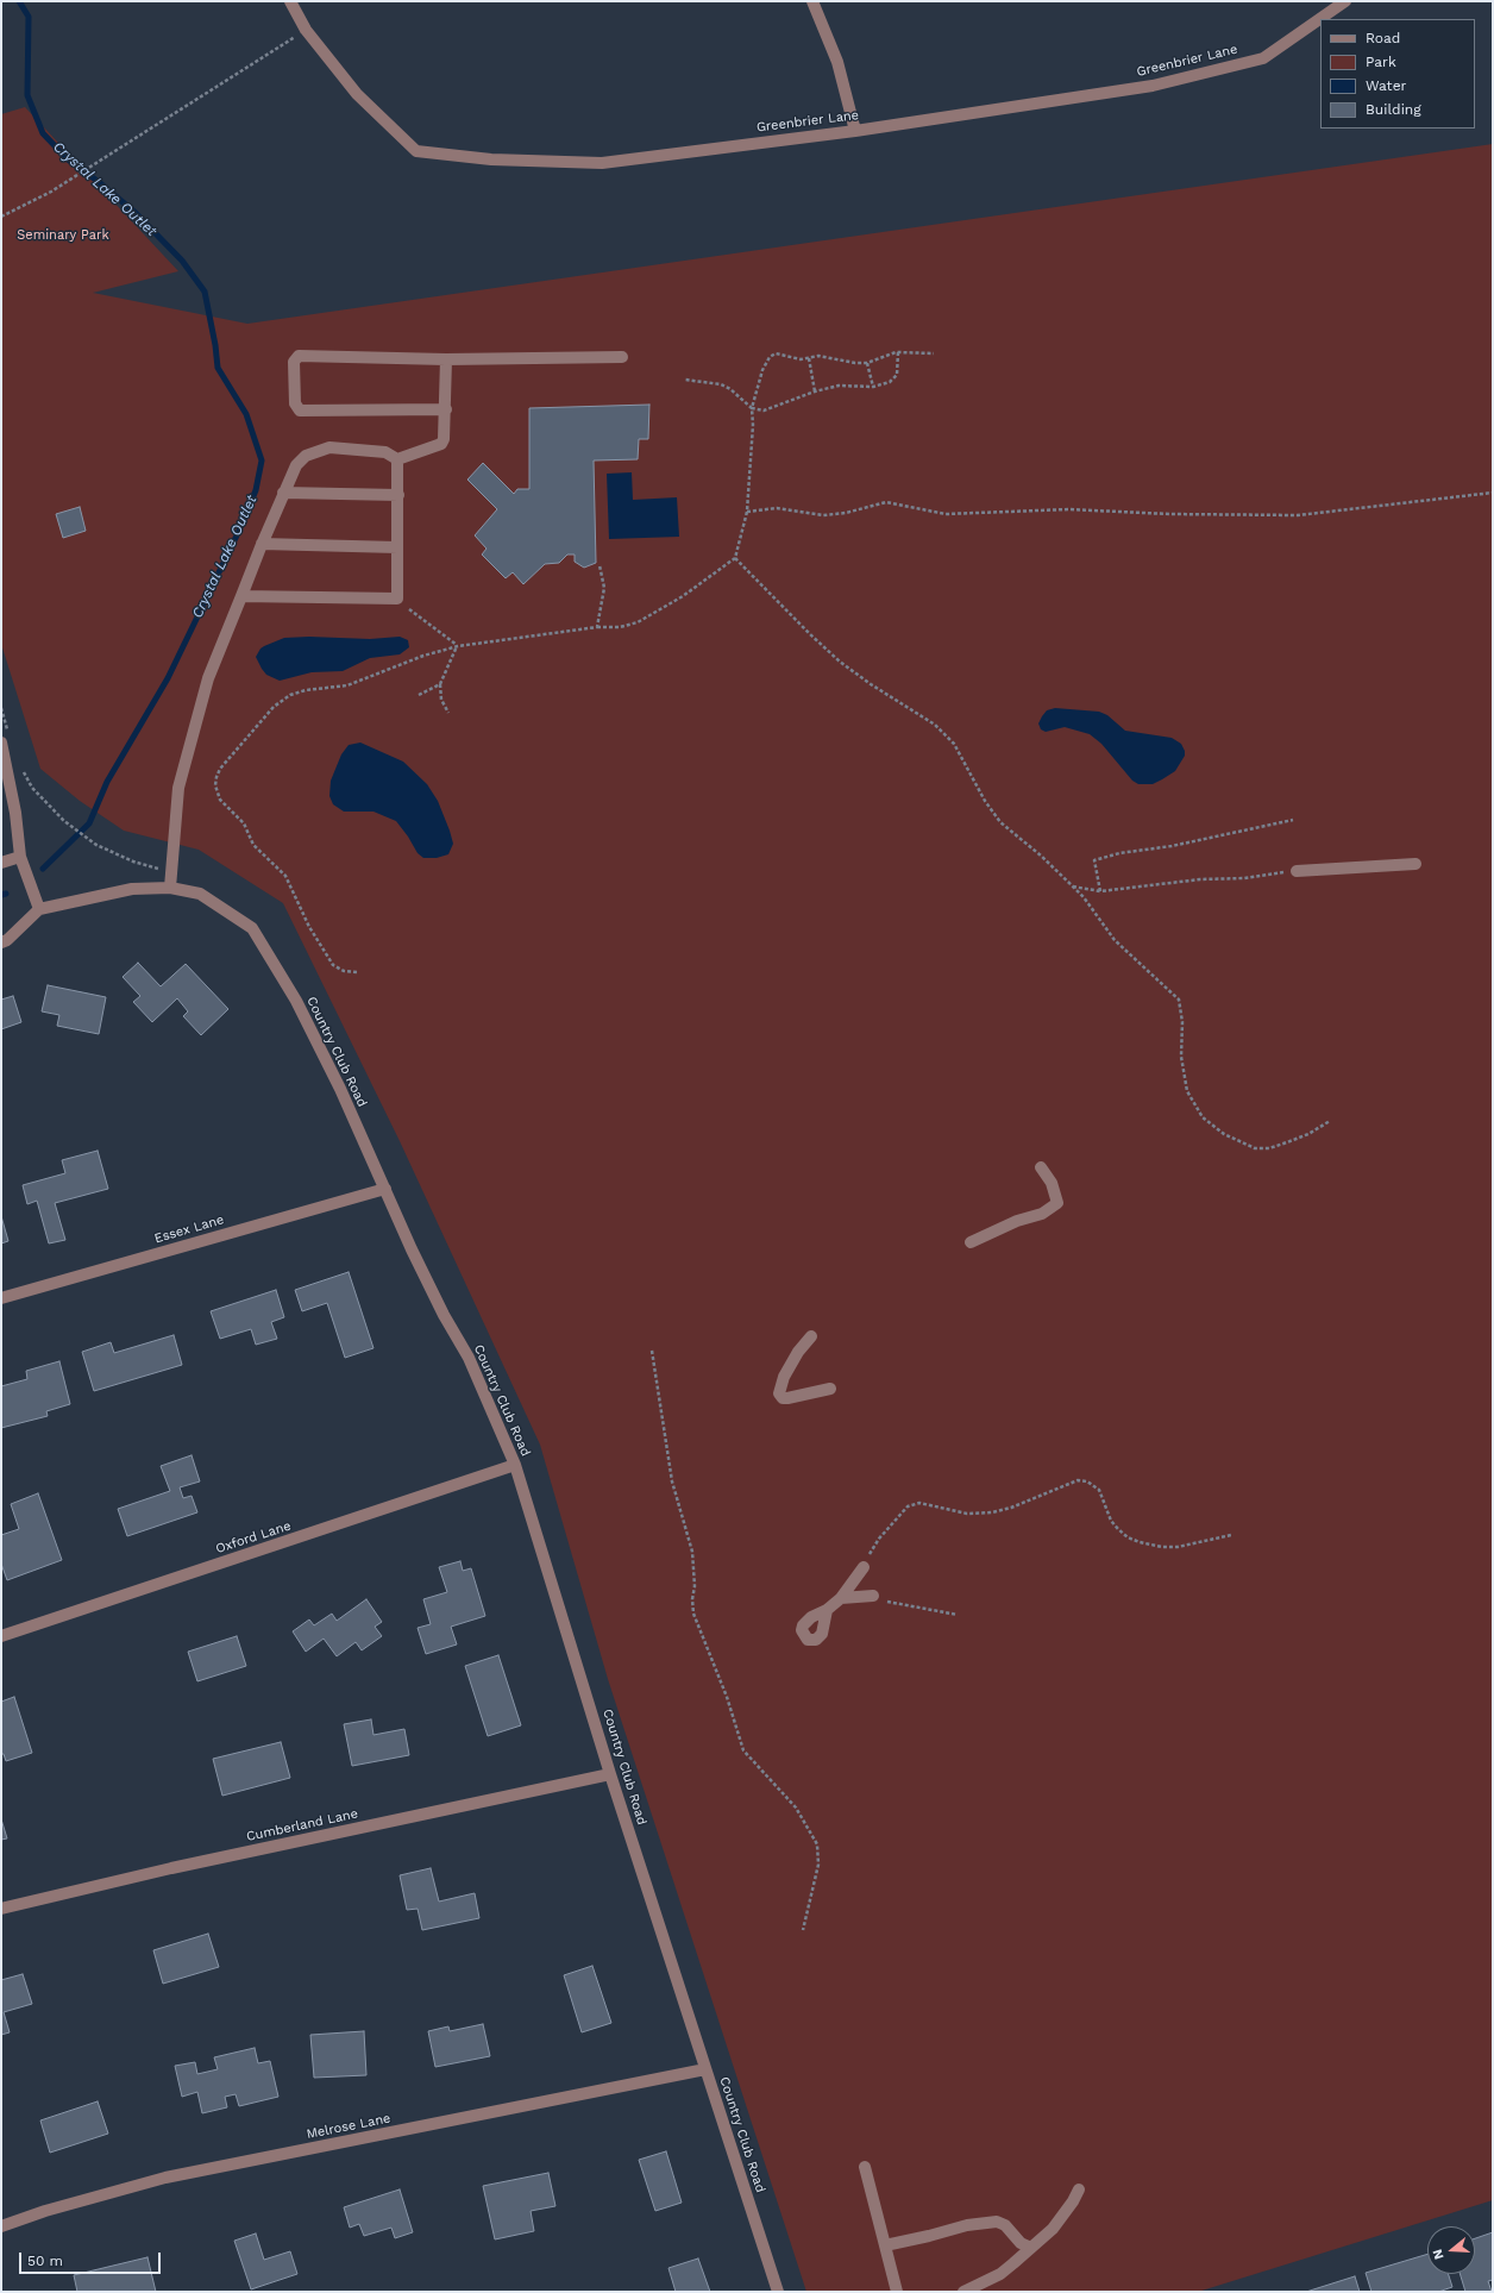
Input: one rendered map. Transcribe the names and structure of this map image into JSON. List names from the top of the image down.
{
  "streets": {
    "street": [
      "Greenbrier Lane",
      "Country Club Road",
      "Essex Lane",
      "Oxford Lane",
      "Cumberland Lane",
      "Melrose Lane"
    ]
  },
  "crossings": [
    ["Country Club Road", "Essex Lane"],
    ["Country Club Road", "Oxford Lane"],
    ["Country Club Road", "Cumberland Lane"],
    ["Country Club Road", "Melrose Lane"]
  ],
  "water": ["Crystal Lake Outlet"],
  "parks": ["Seminary Park"],
  "legend": [
    "Road",
    "Park",
    "Water",
    "Building"
  ],
  "scale_bar": "50 m",
  "north": "left"
}
